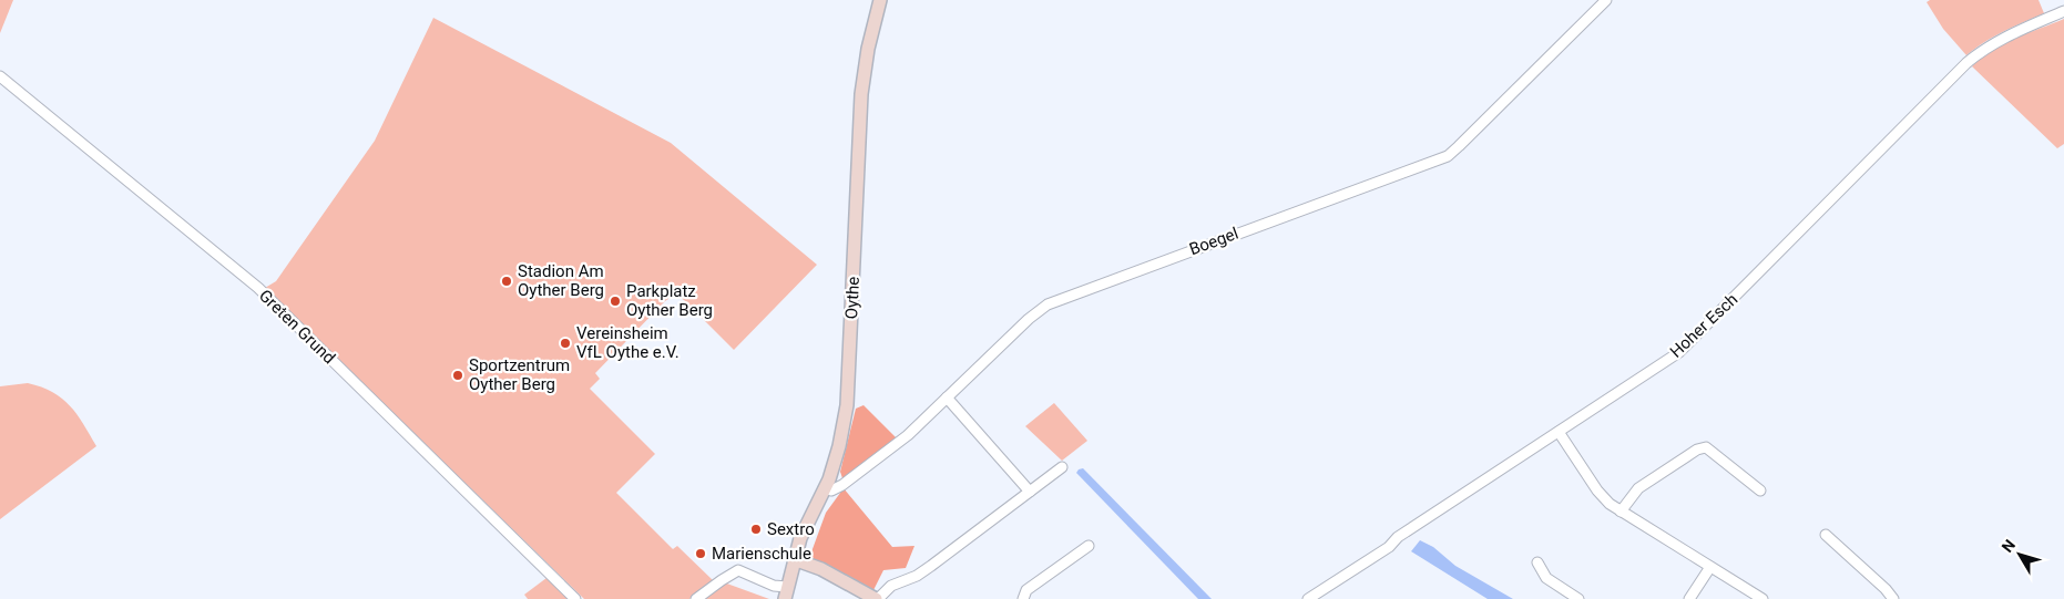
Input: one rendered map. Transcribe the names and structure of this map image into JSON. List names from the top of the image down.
{
  "streets": {
    "main road": ["Oythe"],
    "street": ["Boegel", "Hoher Esch", "Greten Grund"]
  },
  "crossings": [
    ["Boegel", "Oythe"]
  ],
  "places": [
    "Stadion Am Oyther Berg",
    "Parkplatz Oyther Berg",
    "Vereinsheim VfL Oythe e.V.",
    "Sportzentrum Oyther Berg",
    "Sextro",
    "Marienschule"
  ],
  "north": "top left"
}
